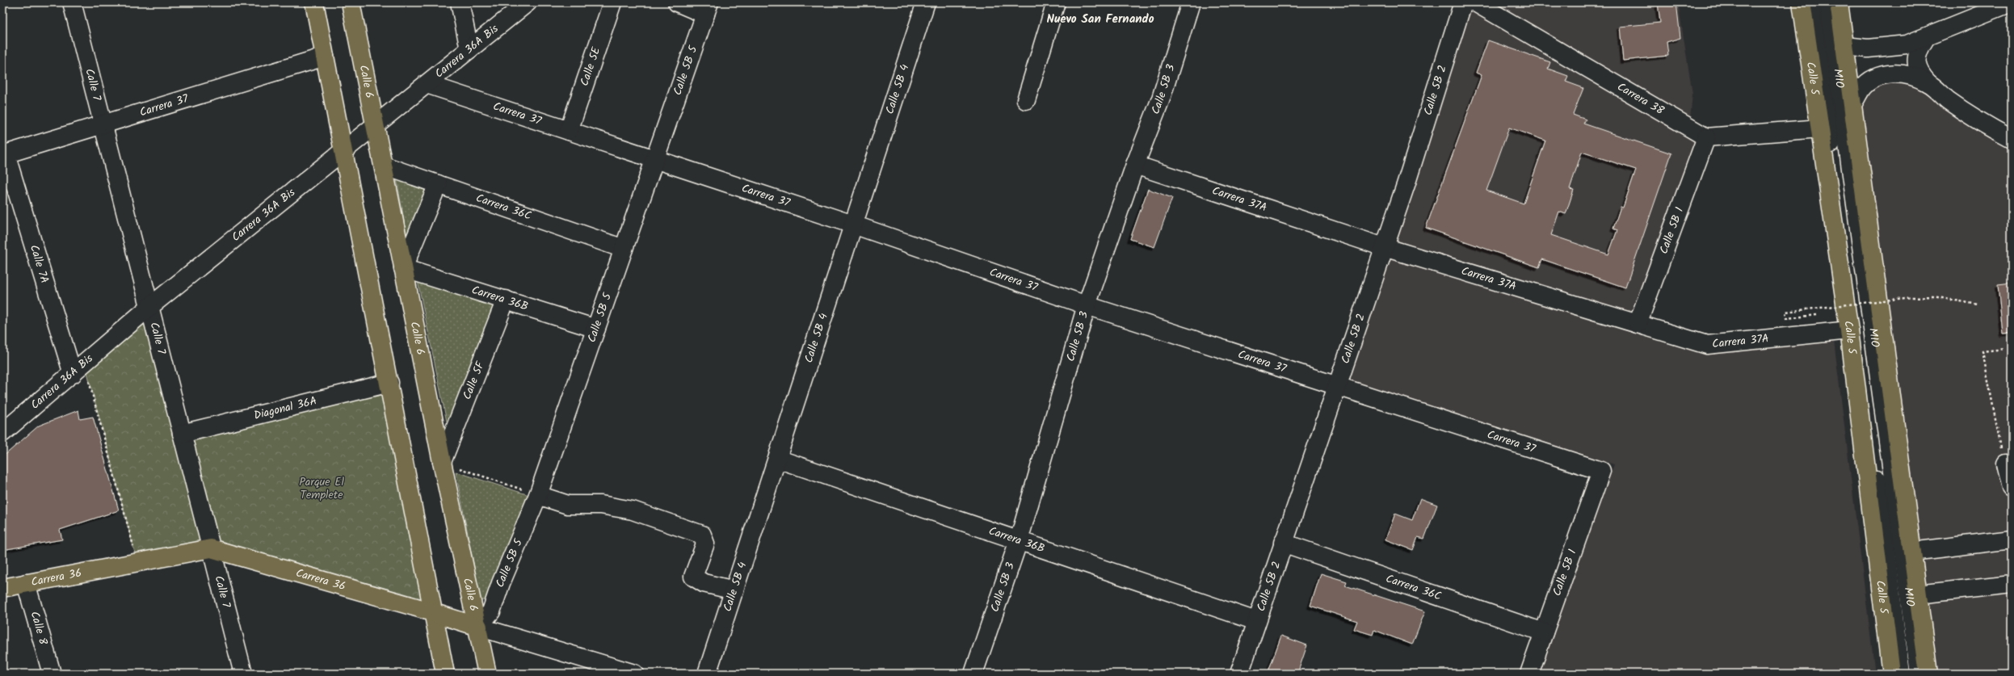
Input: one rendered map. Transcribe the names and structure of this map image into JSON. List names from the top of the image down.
{
  "streets": {
    "main road": ["Calle 5", "Calle 6", "Carrera 36"],
    "street": [
      "Carrera 36A Bis",
      "Calle 5E",
      "Calle 5B 5",
      "MIO",
      "Calle 7",
      "Calle 5B 4",
      "Calle 5B 3",
      "Calle 5B 2",
      "Carrera 38",
      "Carrera 37",
      "Carrera 37A",
      "Carrera 36C",
      "Calle 5B 1",
      "Calle 7A",
      "Carrera 36B",
      "Calle 5F",
      "Diagonal 36A",
      "Calle 8"
    ]
  },
  "crossings": [
    ["Carrera 36A Bis", "Calle 6"],
    ["Carrera 36A Bis", "Calle 7"],
    ["Carrera 36A Bis", "Carrera 37"],
    ["Carrera 36A Bis", "Calle 7A"],
    ["Calle 5E", "Carrera 37"],
    ["Calle 5B 5", "Calle 6"],
    ["Calle 5B 5", "Carrera 37"],
    ["Calle 5B 5", "Carrera 36C"],
    ["Calle 5B 5", "Carrera 36B"],
    ["Calle 5B 5", "Carrera 36"],
    ["Calle 5", "Carrera 37A"],
    ["Calle 6", "Carrera 36C"],
    ["Calle 6", "Carrera 36B"],
    ["Calle 6", "Calle 5F"],
    ["Calle 6", "Carrera 36"],
    ["Calle 7", "Carrera 37"],
    ["Calle 7", "Diagonal 36A"],
    ["Calle 7", "Carrera 36"],
    ["Calle 5B 4", "Carrera 37"],
    ["Calle 5B 4", "Carrera 36B"],
    ["Calle 5B 3", "Carrera 37"],
    ["Calle 5B 3", "Carrera 37A"],
    ["Calle 5B 3", "Carrera 36B"],
    ["Calle 5B 2", "Carrera 37"],
    ["Calle 5B 2", "Carrera 37A"],
    ["Calle 5B 2", "Carrera 36C"],
    ["Calle 5B 2", "Carrera 36B"],
    ["Carrera 38", "Calle 5B 1"],
    ["Carrera 37", "Calle 5B 1"],
    ["Carrera 37", "Calle 7A"],
    ["Carrera 37A", "Calle 5B 1"],
    ["Carrera 36C", "Calle 5B 1"],
    ["Carrera 36B", "Calle 5F"],
    ["Carrera 36", "Calle 8"]
  ],
  "districts": ["Nuevo San Fernando"],
  "parks": ["Parque El Templete"]
}
